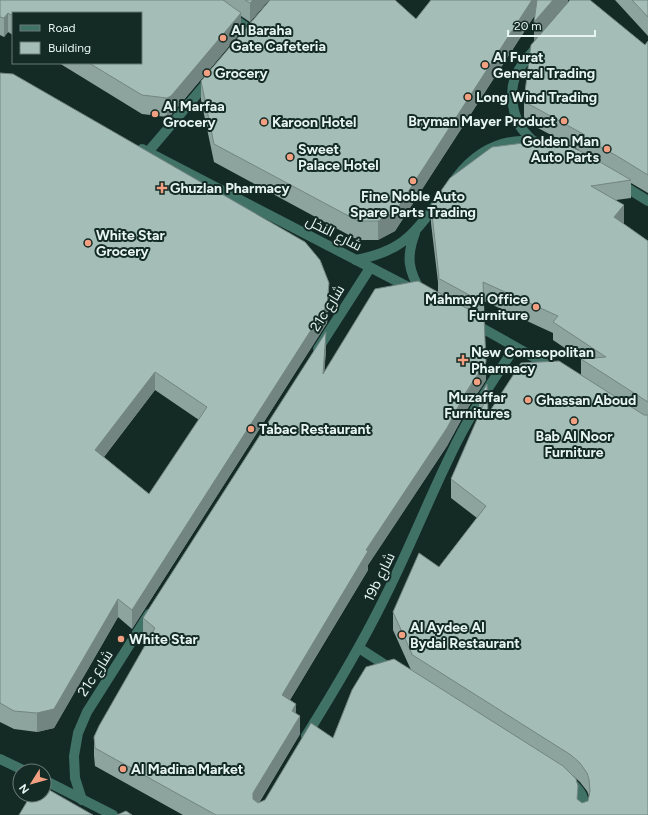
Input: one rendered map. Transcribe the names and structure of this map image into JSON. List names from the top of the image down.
{
  "streets": {
    "street": ["شارع النخل", "21c شارع", "19b شارع"]
  },
  "crossings": [
    ["شارع النخل", "21c شارع"]
  ],
  "places": {
    "other": [
      "Al Baraha Gate Cafeteria",
      "Al Furat General Trading",
      "Grocery",
      "Long Wind Trading",
      "Al Marfaa Grocery",
      "Bryman Mayer Product",
      "Karoon Hotel",
      "Golden Man Auto Parts",
      "Sweet Palace Hotel",
      "Fine Noble Auto Spare Parts Trading",
      "White Star Grocery",
      "Mahmayi Office Furniture",
      "Muzaffar Furnitures",
      "Ghassan Aboud",
      "Bab Al Noor Furniture",
      "Tabac Restaurant",
      "Al Aydee Al Bydai Restaurant",
      "White Star",
      "Al Madina Market"
    ],
    "health": ["Ghuzlan Pharmacy", "New Comsopolitan Pharmacy"]
  },
  "legend": ["Road", "Building"],
  "scale_bar": "20 m",
  "north": "bottom left"
}
